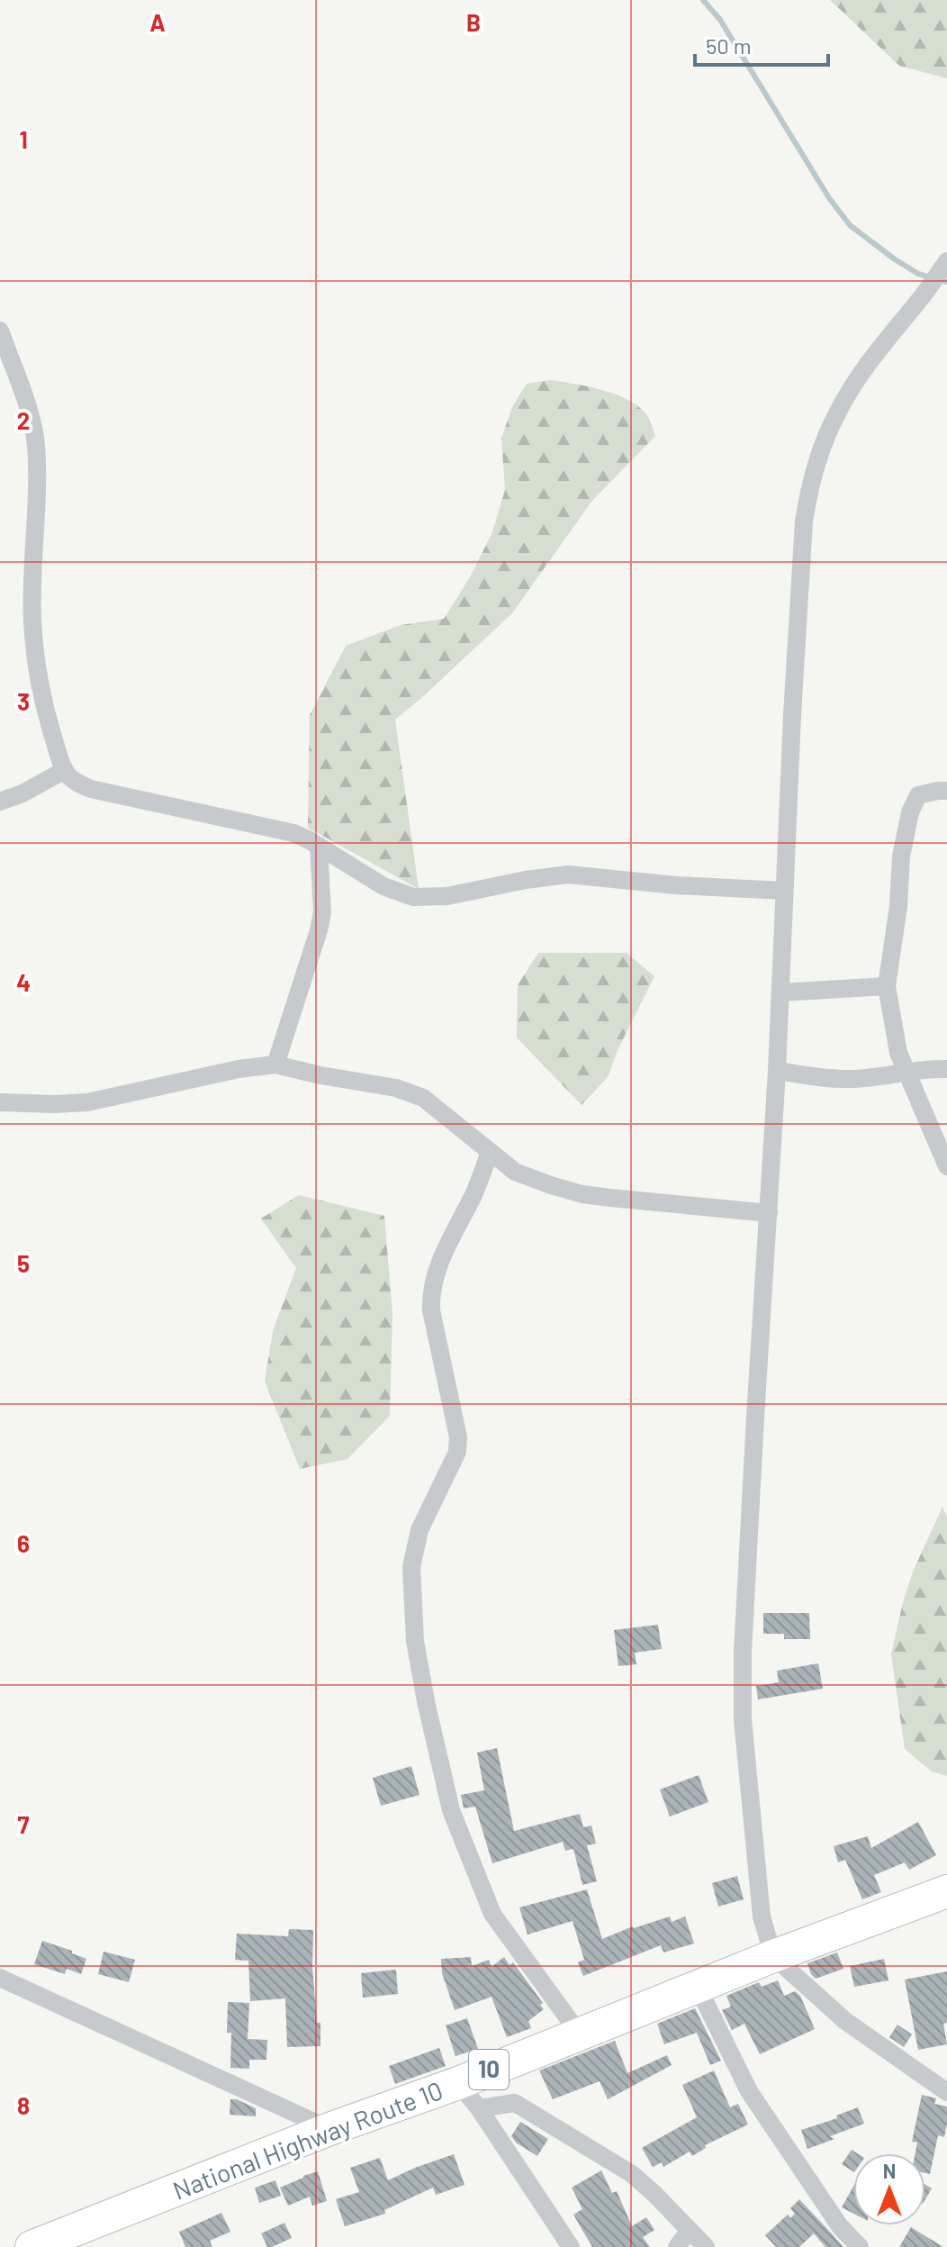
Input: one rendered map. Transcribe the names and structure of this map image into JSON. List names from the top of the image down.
{
  "streets": {
    "highway": ["10", "National Highway Route 10"]
  },
  "scale_bar": "50 m",
  "north": "top",
  "grid": {
    "columns": ["A", "B"],
    "rows": [
      "1",
      "2",
      "3",
      "4",
      "5",
      "6",
      "7",
      "8"
    ]
  }
}
